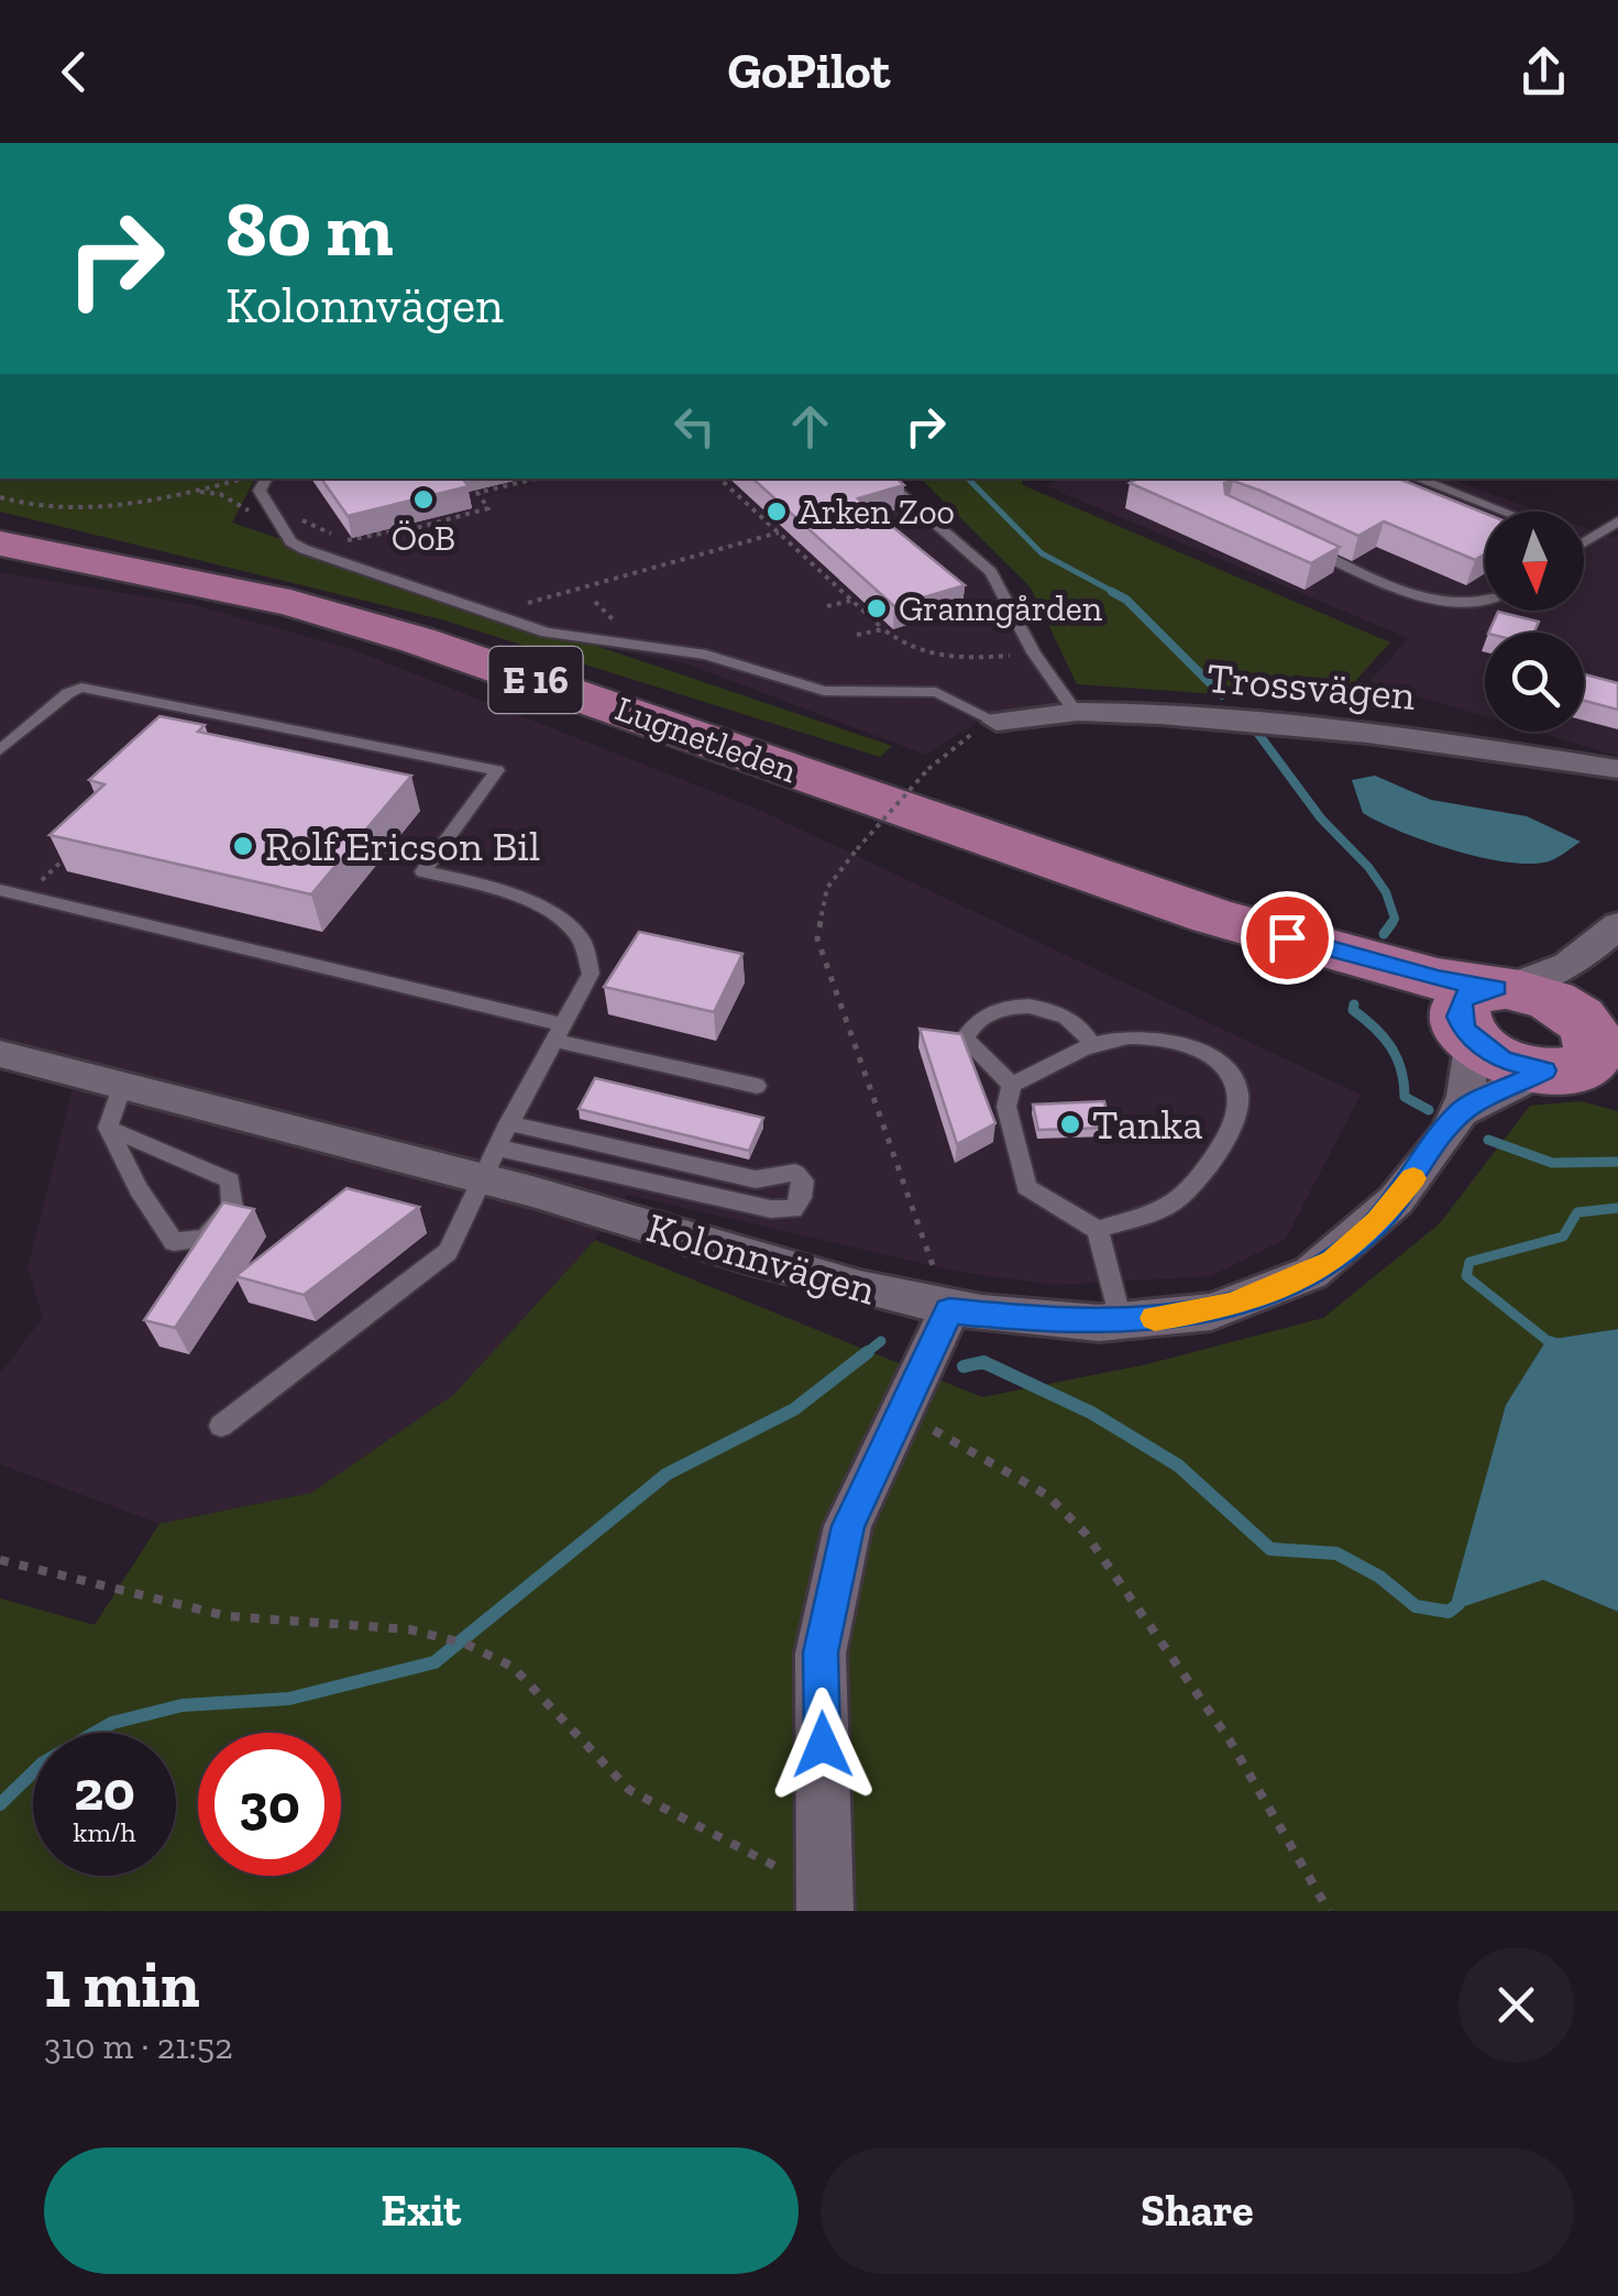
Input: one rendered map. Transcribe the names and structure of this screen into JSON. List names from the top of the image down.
{
  "streets": {
    "highway": ["E 16", "Lugnetleden"],
    "street": ["Trossvägen", "Kolonnvägen"]
  },
  "crossings": [
    ["E 16", "Lugnetleden"],
    ["E 16", "Kolonnvägen"],
    ["Lugnetleden", "Kolonnvägen"]
  ],
  "places": [
    "ÖoB",
    "Arken Zoo",
    "Granngården",
    "Rolf Ericson Bil",
    "Tanka"
  ],
  "north": "bottom",
  "page": {
    "header": "GoPilot",
    "turn": ["80 m", "Kolonnvägen"],
    "speed": "20 km/h",
    "limit": "30",
    "heading": ["1 min", "310 m · 21:52"],
    "buttons": ["Exit", "Share"]
  }
}
